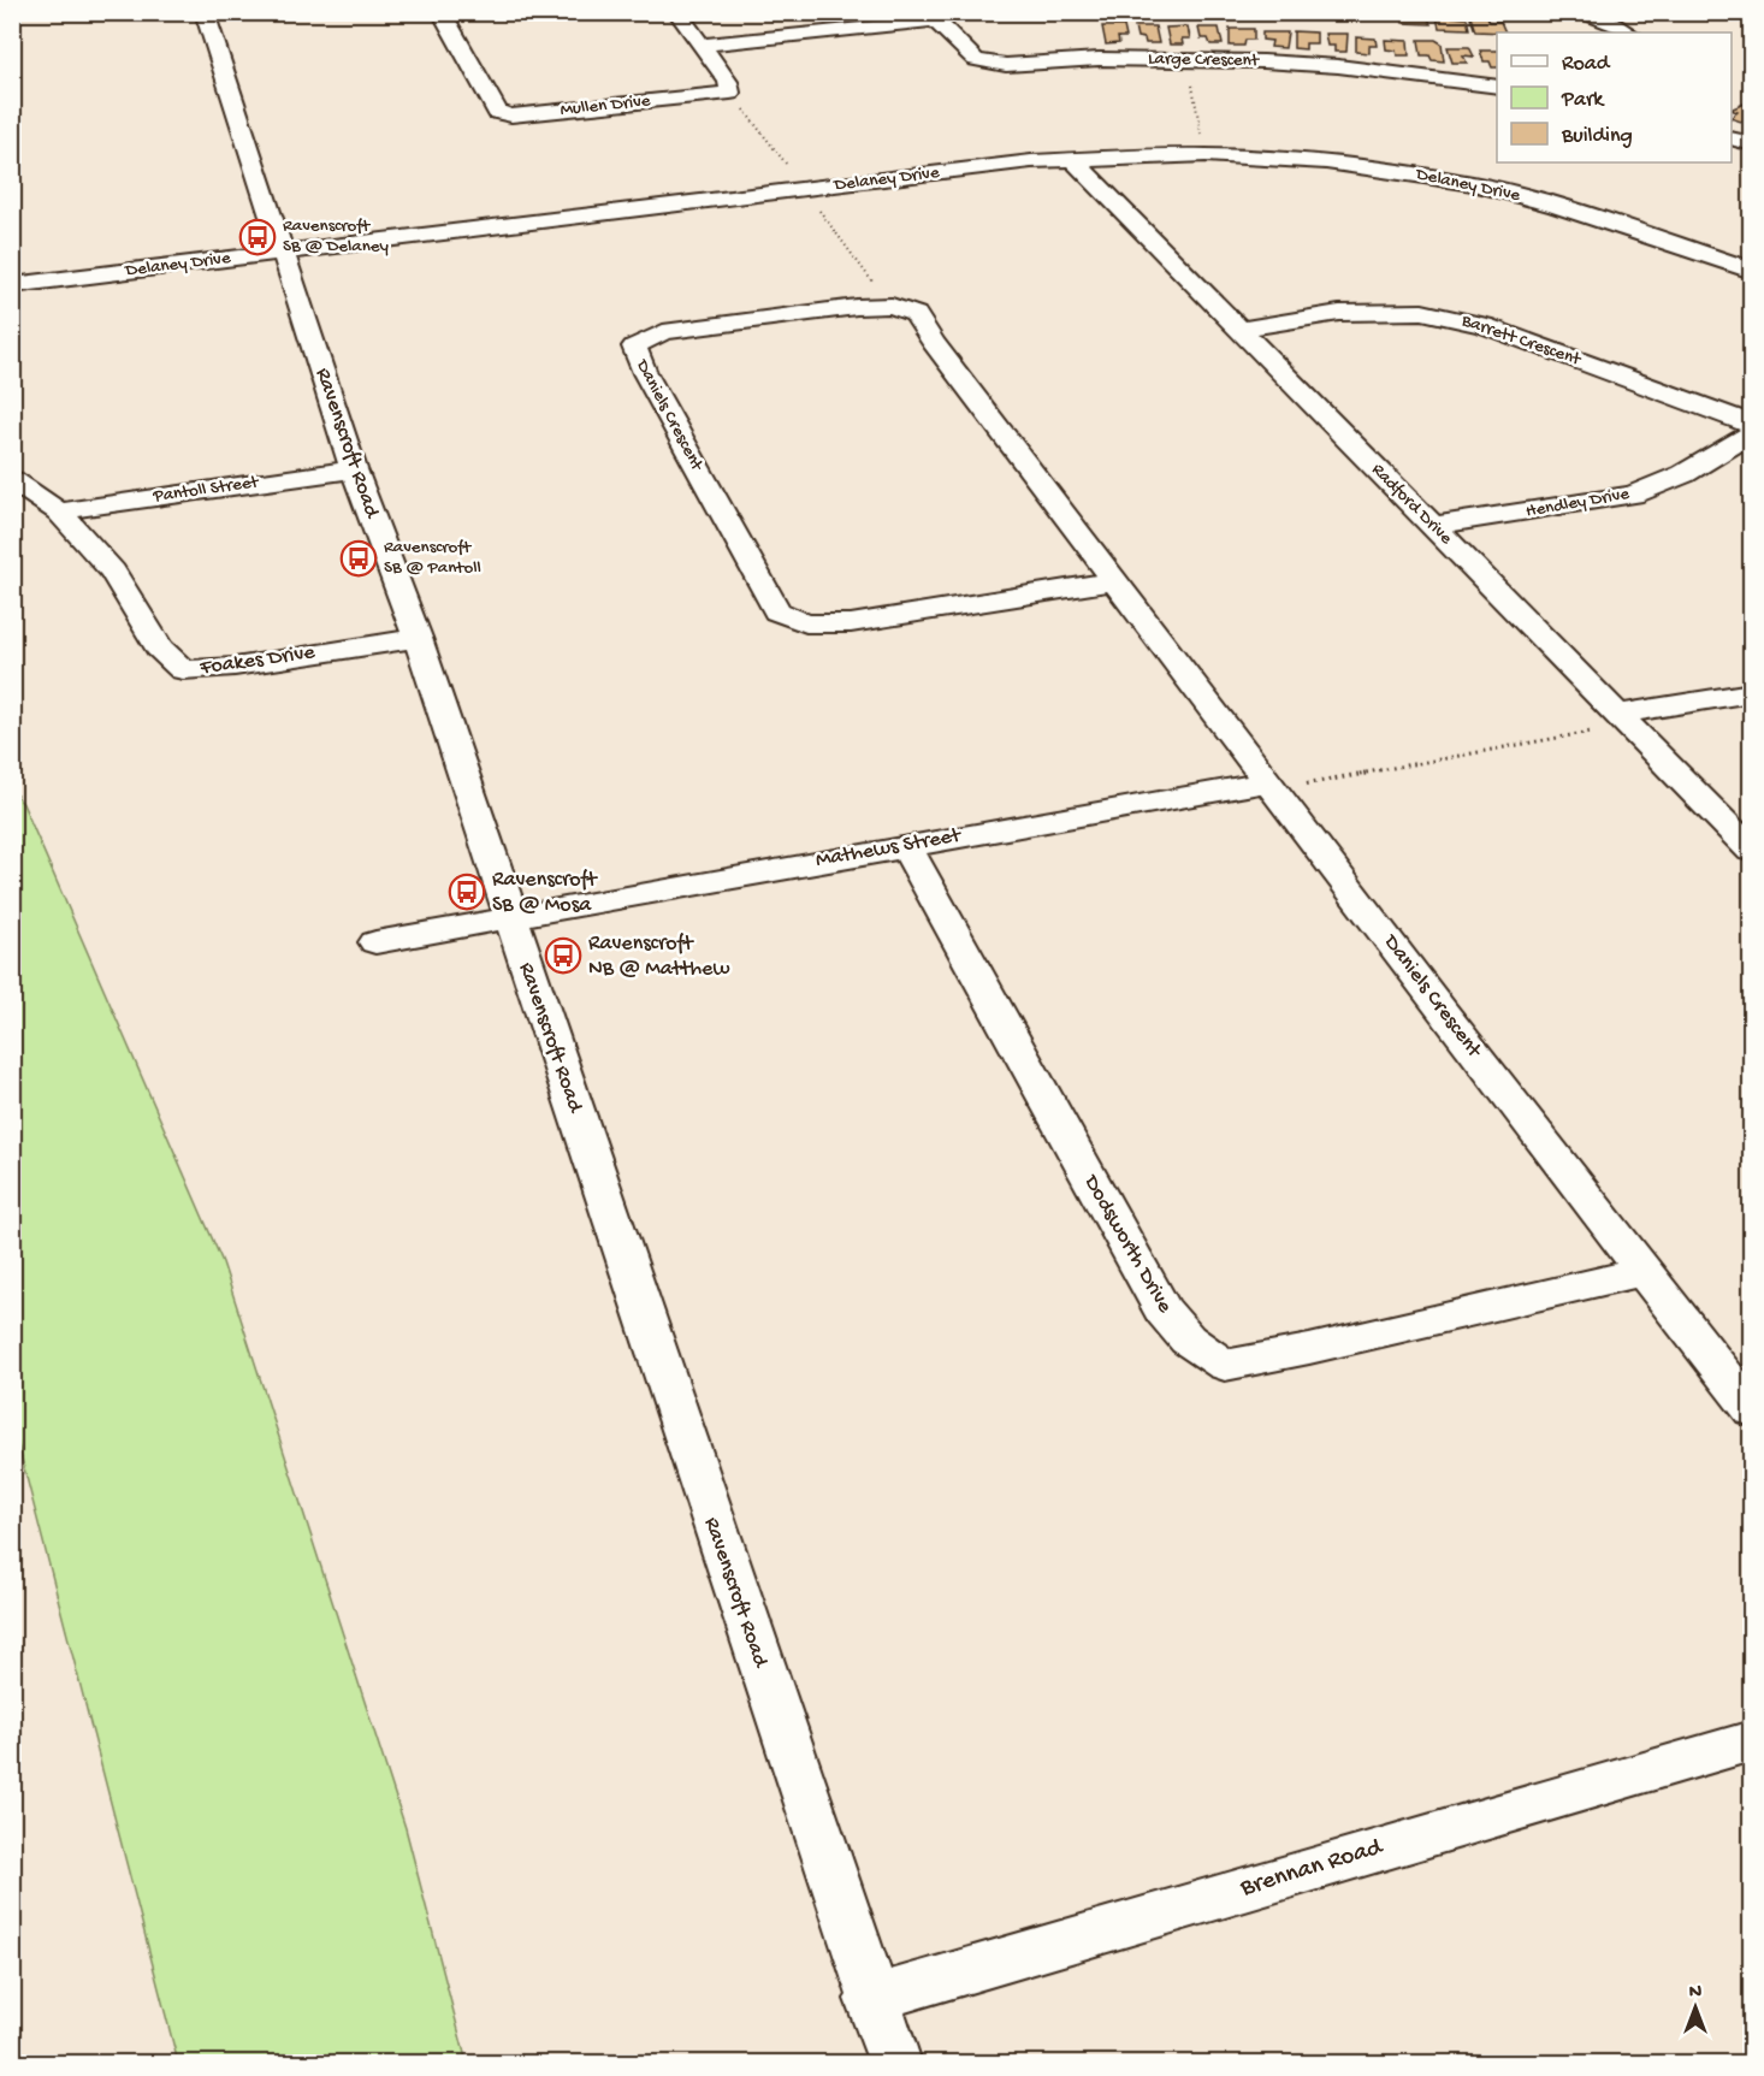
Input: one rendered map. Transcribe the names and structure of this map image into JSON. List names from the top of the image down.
{
  "streets": {
    "street": [
      "Large Crescent",
      "Mullen Drive",
      "Delaney Drive",
      "Barrett Crescent",
      "Daniels Crescent",
      "Ravenscroft Road",
      "Pantoll Street",
      "Hendley Drive",
      "Radford Drive",
      "Foakes Drive",
      "Mathews Street",
      "Dodsworth Drive",
      "Brennan Road"
    ]
  },
  "crossings": [
    ["Delaney Drive", "Ravenscroft Road"],
    ["Delaney Drive", "Radford Drive"],
    ["Barrett Crescent", "Radford Drive"],
    ["Daniels Crescent", "Mathews Street"],
    ["Daniels Crescent", "Dodsworth Drive"],
    ["Ravenscroft Road", "Pantoll Street"],
    ["Ravenscroft Road", "Foakes Drive"],
    ["Ravenscroft Road", "Mathews Street"],
    ["Ravenscroft Road", "Brennan Road"],
    ["Pantoll Street", "Foakes Drive"],
    ["Hendley Drive", "Radford Drive"],
    ["Mathews Street", "Dodsworth Drive"]
  ],
  "places": {
    "bus stop": [
      "Ravenscroft SB @ Delaney",
      "Ravenscroft SB @ Pantoll",
      "Ravenscroft SB @ Mosa",
      "Ravenscroft NB @ Matthew"
    ]
  },
  "legend": ["Road", "Park", "Building"],
  "north": "top"
}
